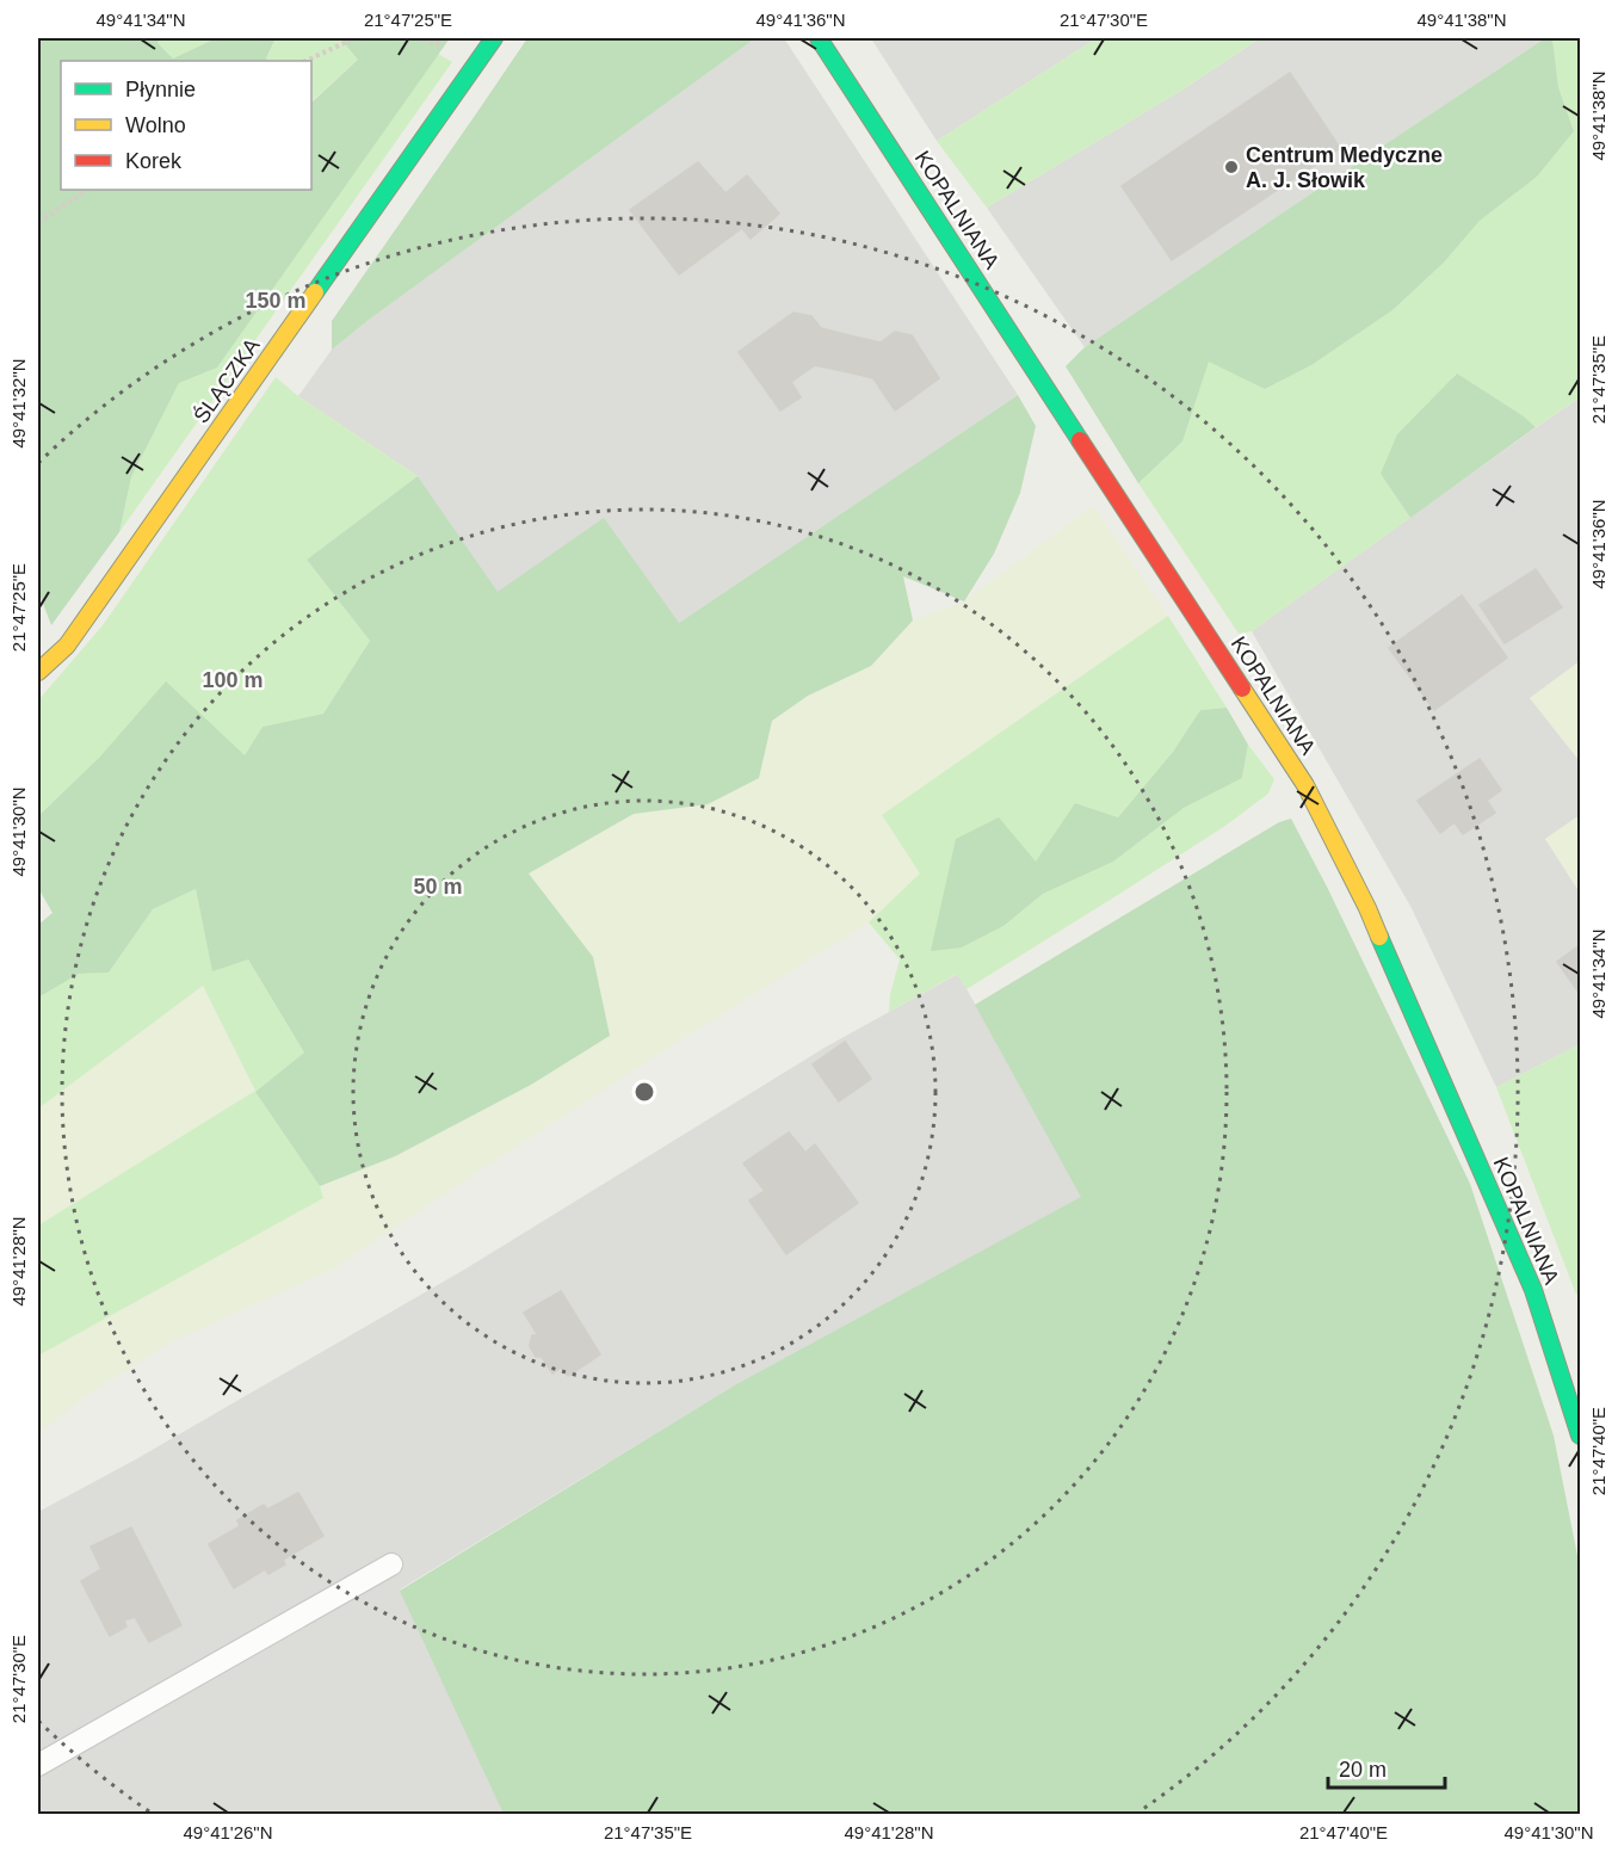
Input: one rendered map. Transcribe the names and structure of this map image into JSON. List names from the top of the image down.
{
  "streets": {
    "street": ["KOPALNIANA", "ŚLĄCZKA"]
  },
  "places": ["Centrum Medyczne A. J. Słowik"],
  "legend": ["Płynnie", "Wolno", "Korek"],
  "scale_bar": "20 m",
  "coordinates": [
    "49°41'34\"N",
    "21°47'25\"E",
    "49°41'36\"N",
    "21°47'30\"E",
    "49°41'38\"N",
    "21°47'35\"E",
    "49°41'32\"N",
    "49°41'30\"N",
    "49°41'28\"N",
    "21°47'40\"E",
    "49°41'26\"N"
  ],
  "rings": ["150 m", "100 m", "50 m"]
}
